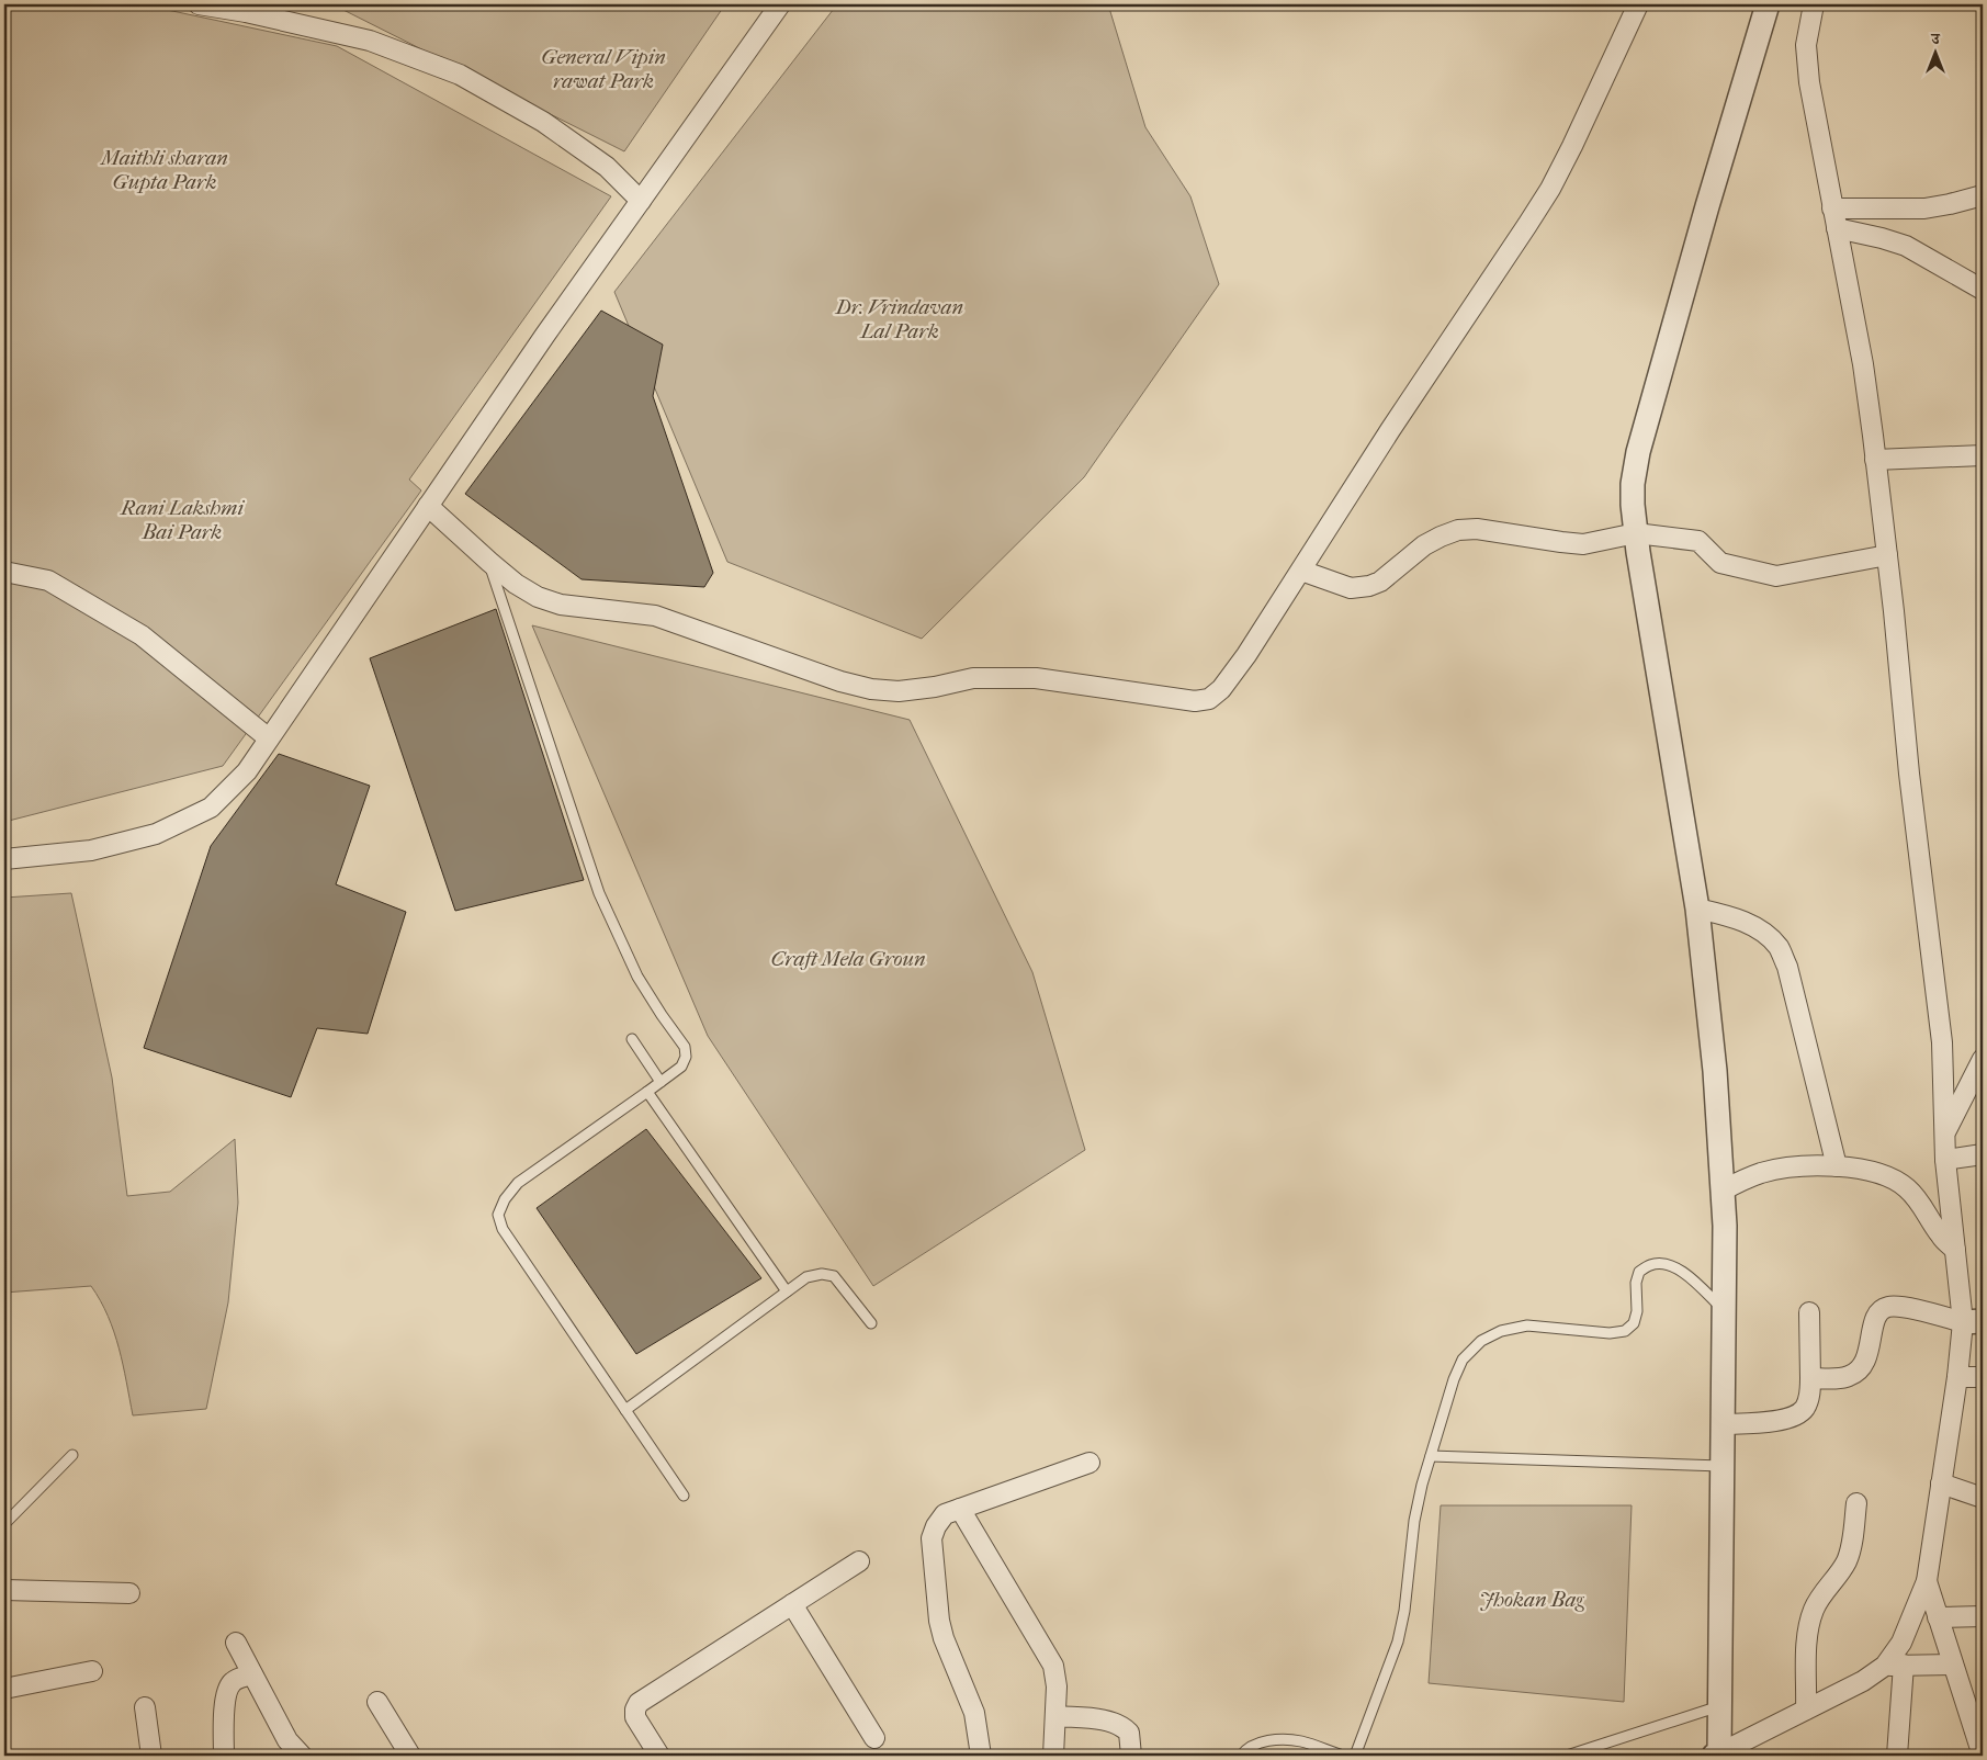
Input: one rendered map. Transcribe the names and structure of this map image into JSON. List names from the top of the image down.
{
  "parks": [
    "General Vipin rawat Park",
    "Maithli sharan Gupta Park",
    "Dr. Vrindavan Lal Park",
    "Rani Lakshmi Bai Park",
    "Craft Mela Groun",
    "Jhokan Bag"
  ],
  "north": "top"
}
